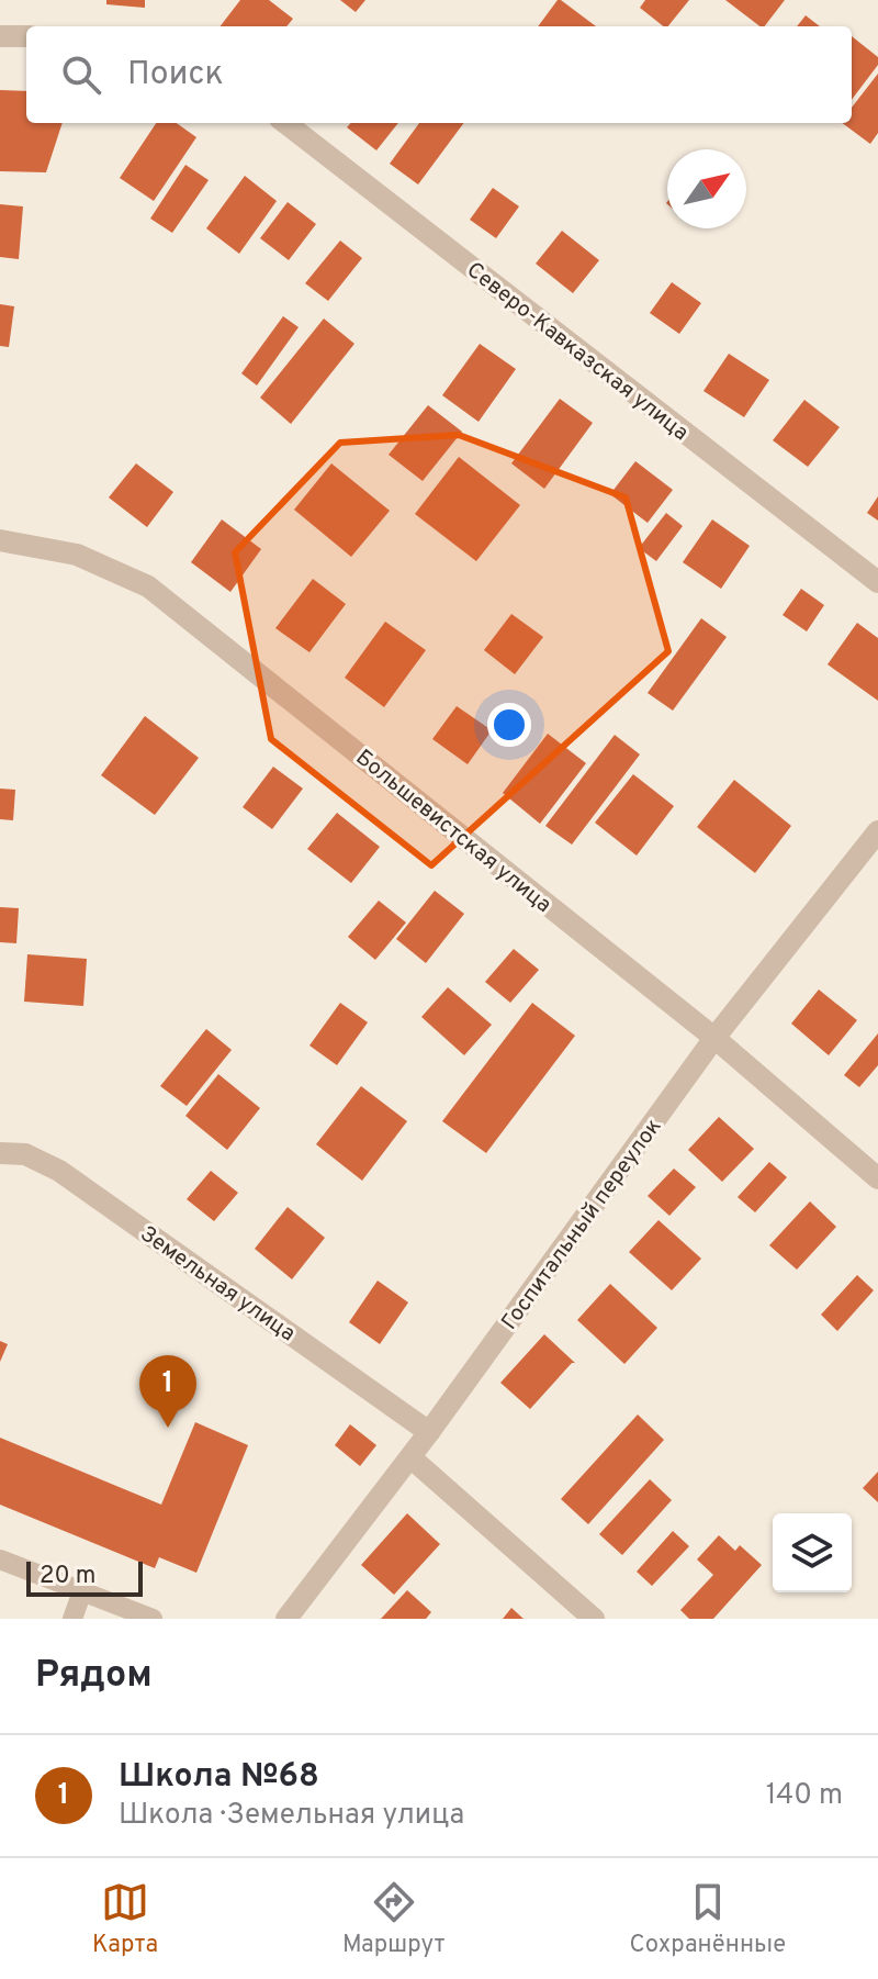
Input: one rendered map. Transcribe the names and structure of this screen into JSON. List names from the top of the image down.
{
  "streets": {
    "street": [
      "Северо-Кавказская улица",
      "Большевистская улица",
      "Госпитальный переулок",
      "Земельная улица"
    ]
  },
  "crossings": [
    ["Большевистская улица", "Госпитальный переулок"],
    ["Госпитальный переулок", "Земельная улица"]
  ],
  "scale_bar": "20 m",
  "north": "top right",
  "page": {
    "search": "Поиск",
    "pins": "1",
    "scale": "20 m",
    "heading": "Рядом",
    "list": [
      {
        "mark": "1",
        "name": "Школа №68",
        "note": "Школа · Земельная улица",
        "value": "140 m"
      }
    ],
    "nav": ["Карта", "Маршрут", "Сохранённые"]
  }
}
